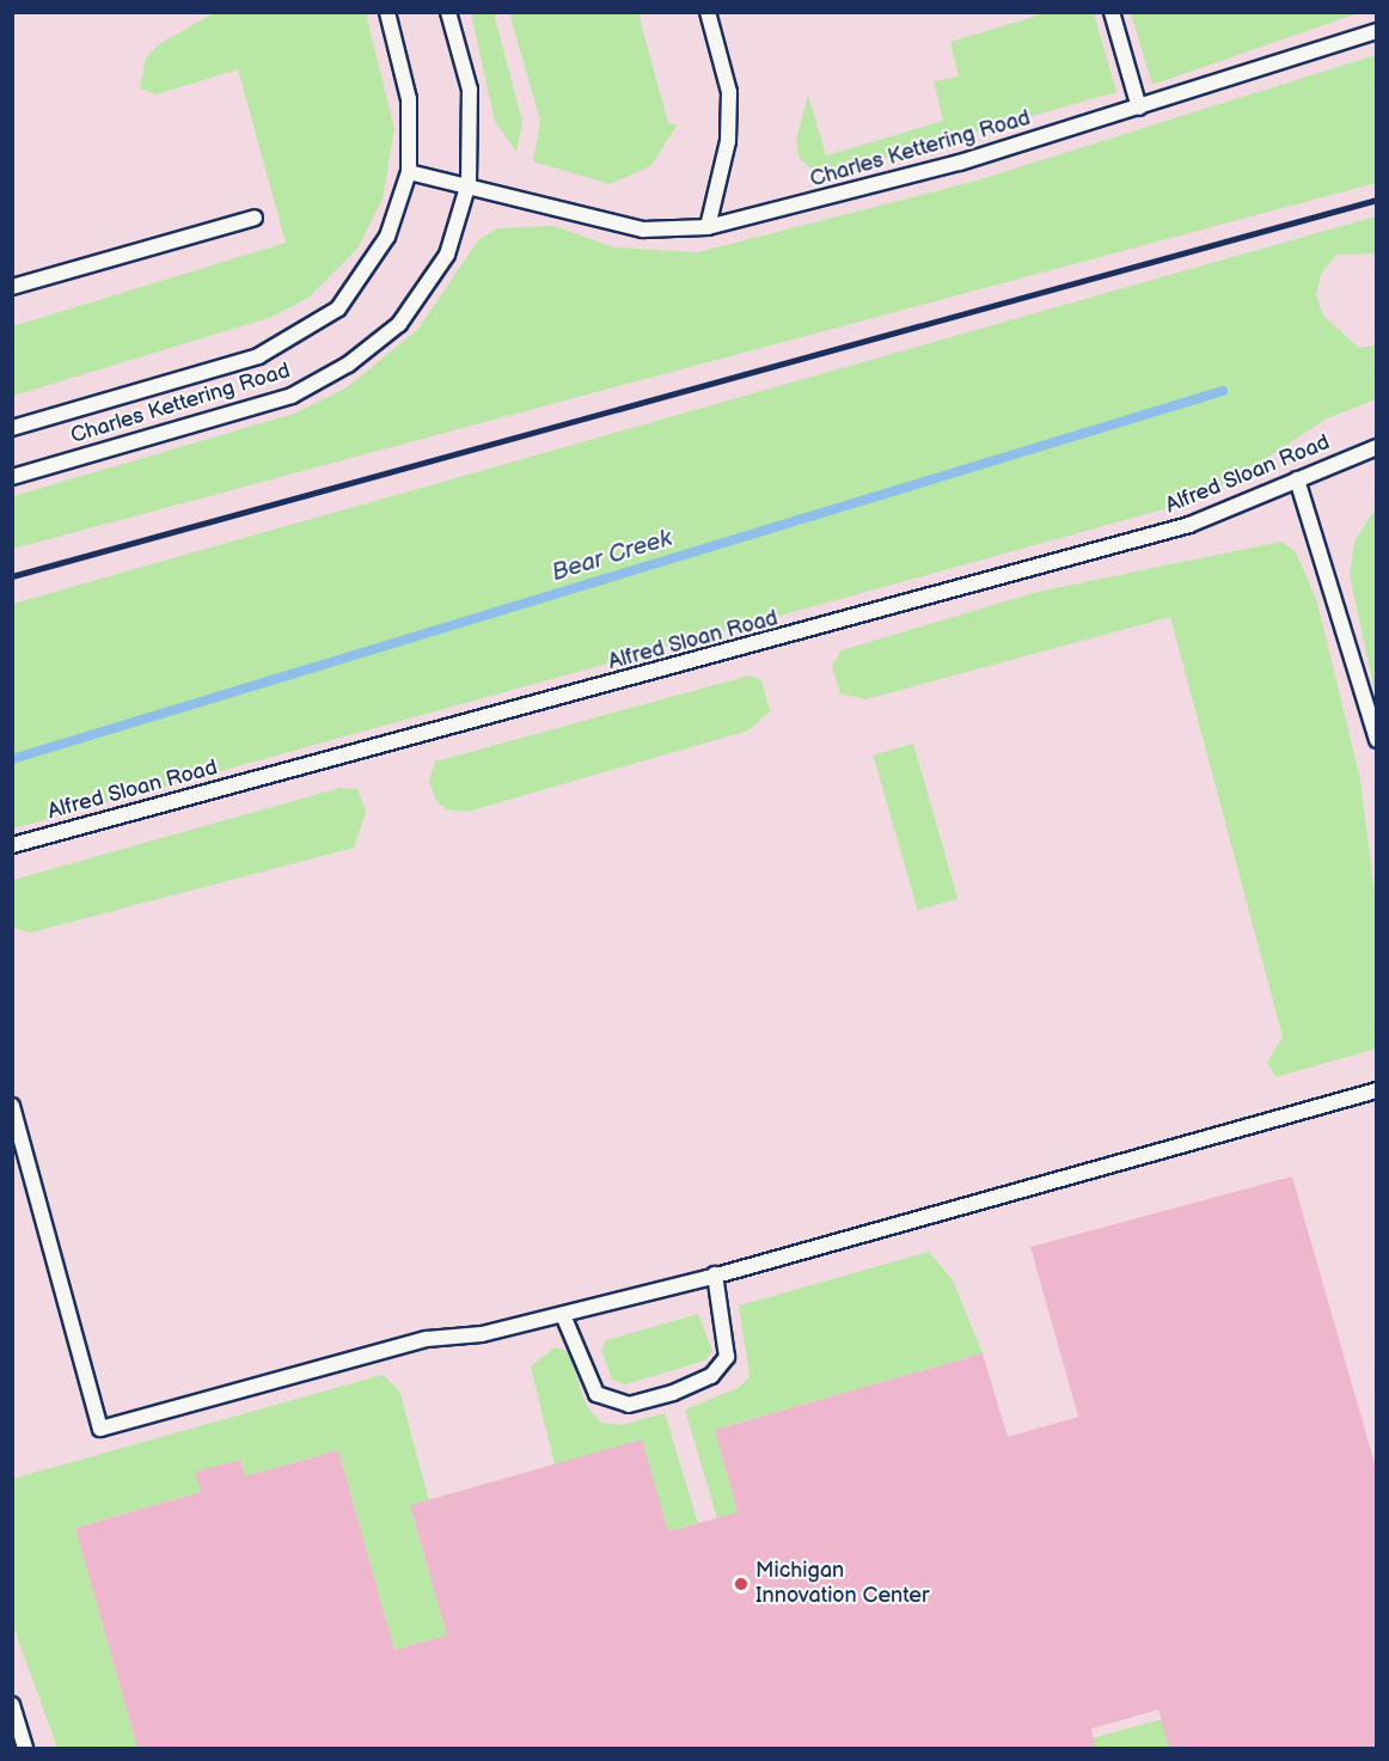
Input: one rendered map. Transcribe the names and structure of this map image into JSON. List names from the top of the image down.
{
  "streets": {
    "lane": ["Charles Kettering Road", "Alfred Sloan Road"]
  },
  "water": ["Bear Creek"],
  "places": ["Michigan Innovation Center"]
}
